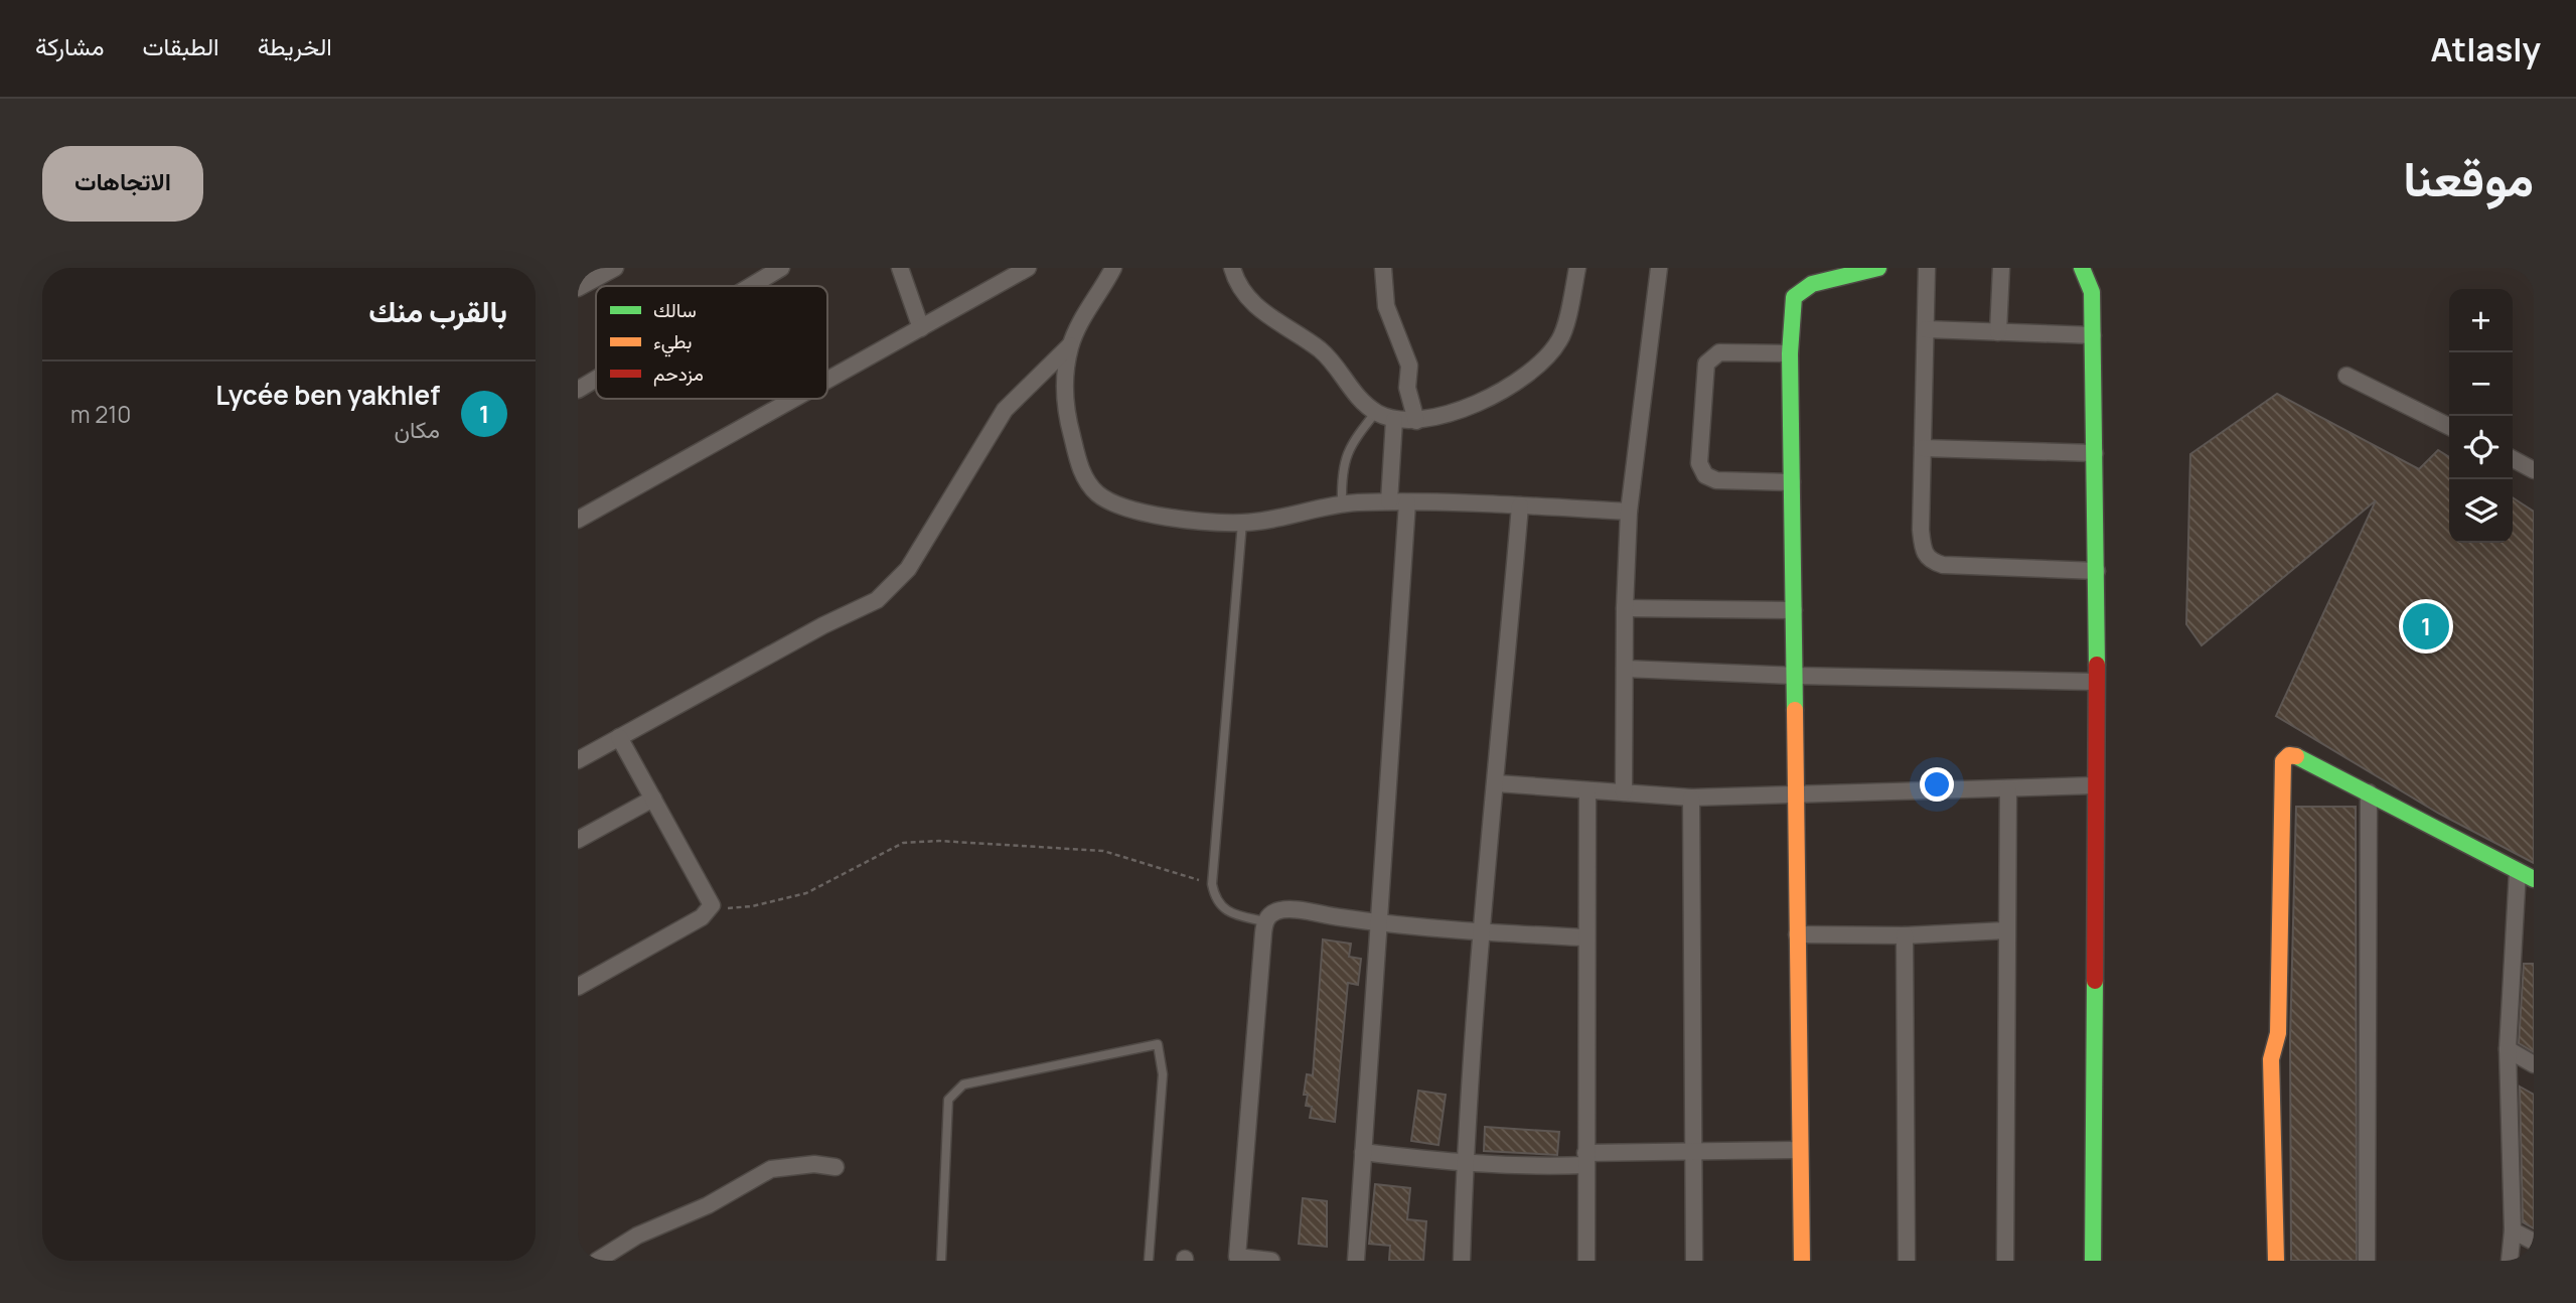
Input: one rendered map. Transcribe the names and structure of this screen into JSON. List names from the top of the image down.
{
  "legend": ["سالك", "بطيء", "مزدحم"],
  "page": {
    "header": "Atlasly",
    "nav": ["الخريطة", "الطبقات", "مشاركة"],
    "title": "موقعنا",
    "buttons": "الاتجاهات",
    "heading": "بالقرب منك",
    "map_buttons": ["+", "−"],
    "list": [
      {
        "mark": "1",
        "name": "Lycée ben yakhlef",
        "note": "مكان",
        "value": "210 m"
      }
    ],
    "pins": "1"
  }
}
